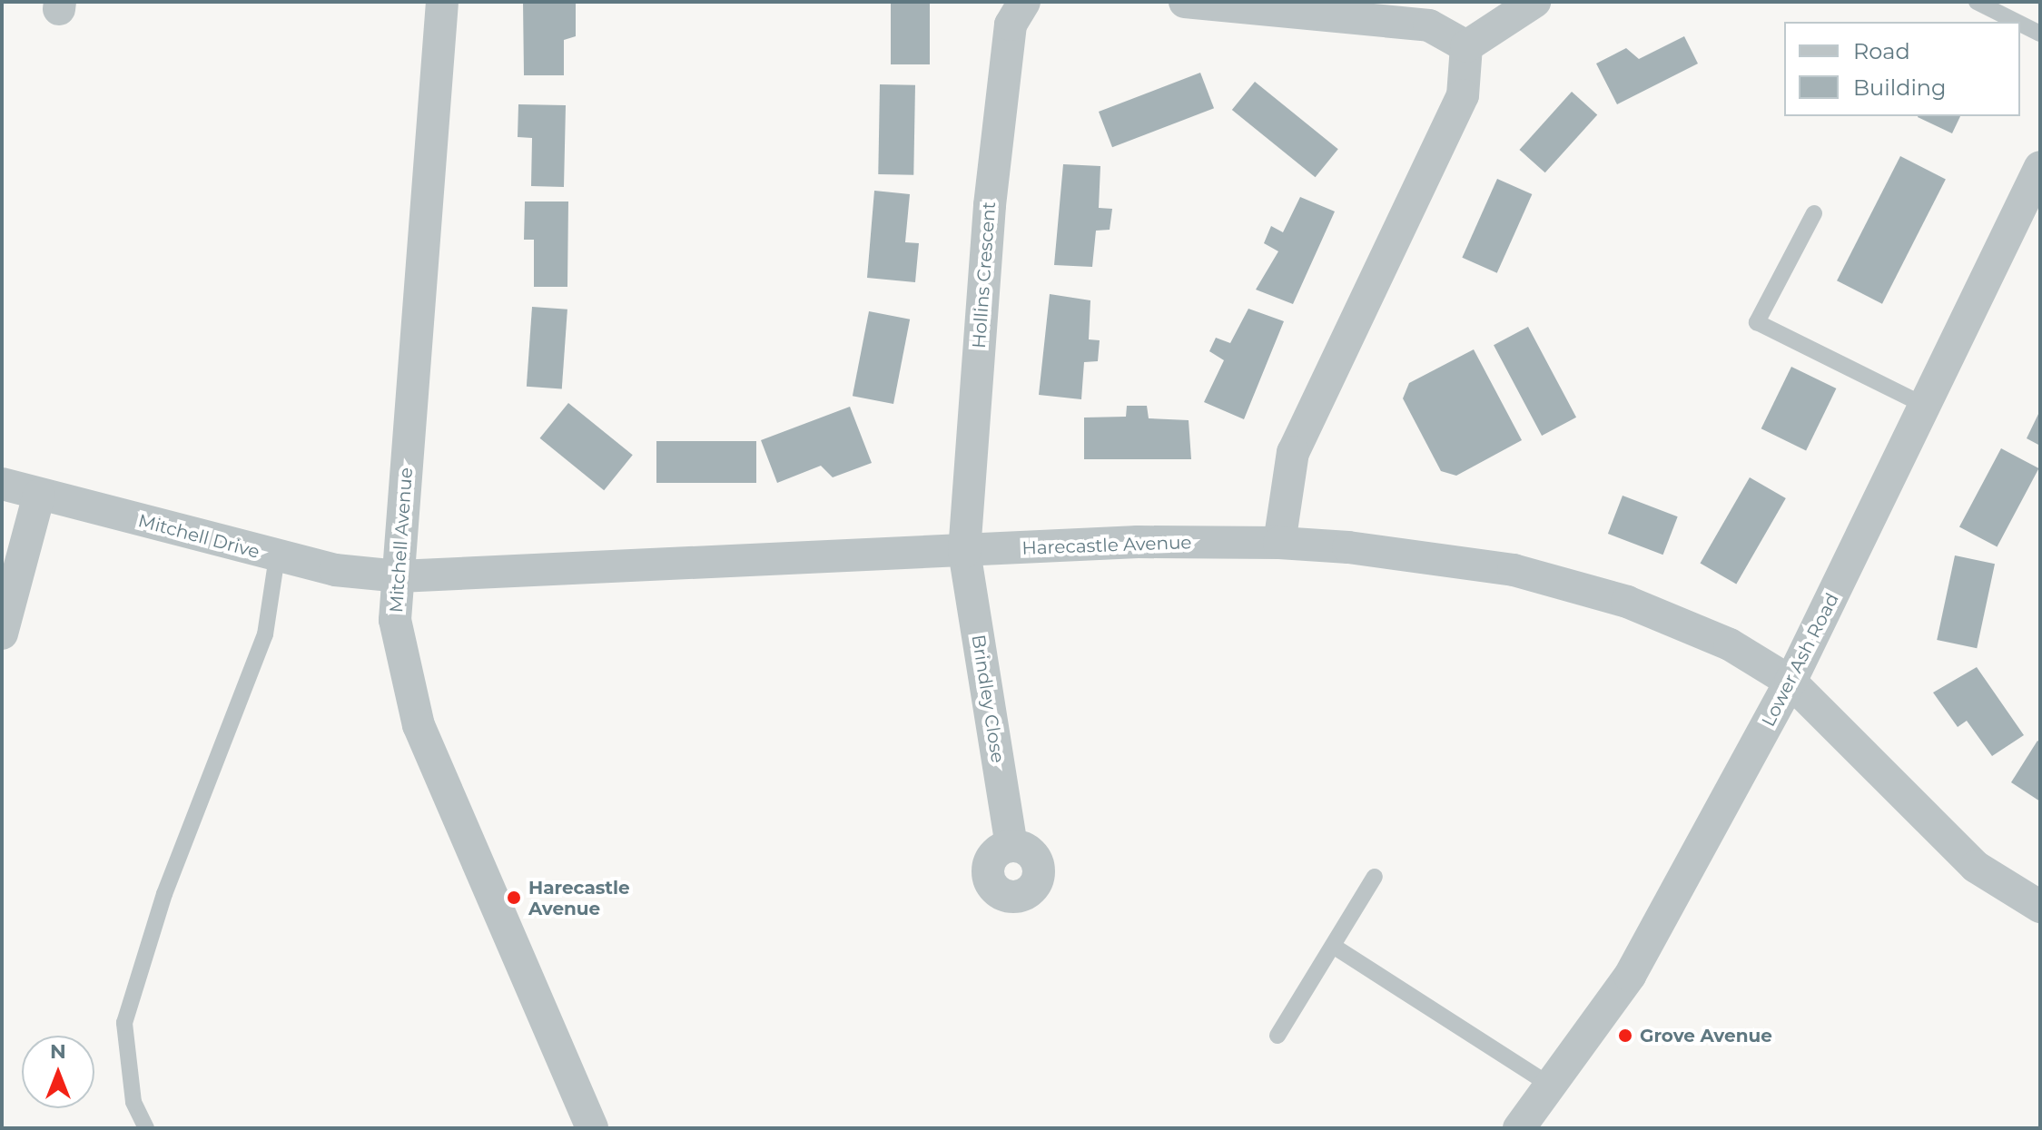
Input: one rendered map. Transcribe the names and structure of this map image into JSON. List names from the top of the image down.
{
  "streets": {
    "street": [
      "Hollins Crescent",
      "Mitchell Drive",
      "Mitchell Avenue",
      "Harecastle Avenue",
      "Lower Ash Road",
      "Brindley Close"
    ]
  },
  "crossings": [
    ["Hollins Crescent", "Harecastle Avenue"],
    ["Hollins Crescent", "Brindley Close"],
    ["Mitchell Drive", "Mitchell Avenue"],
    ["Mitchell Drive", "Harecastle Avenue"],
    ["Mitchell Avenue", "Harecastle Avenue"],
    ["Harecastle Avenue", "Lower Ash Road"],
    ["Harecastle Avenue", "Brindley Close"]
  ],
  "places": ["Harecastle Avenue", "Grove Avenue"],
  "legend": ["Road", "Building"],
  "north": "top"
}
